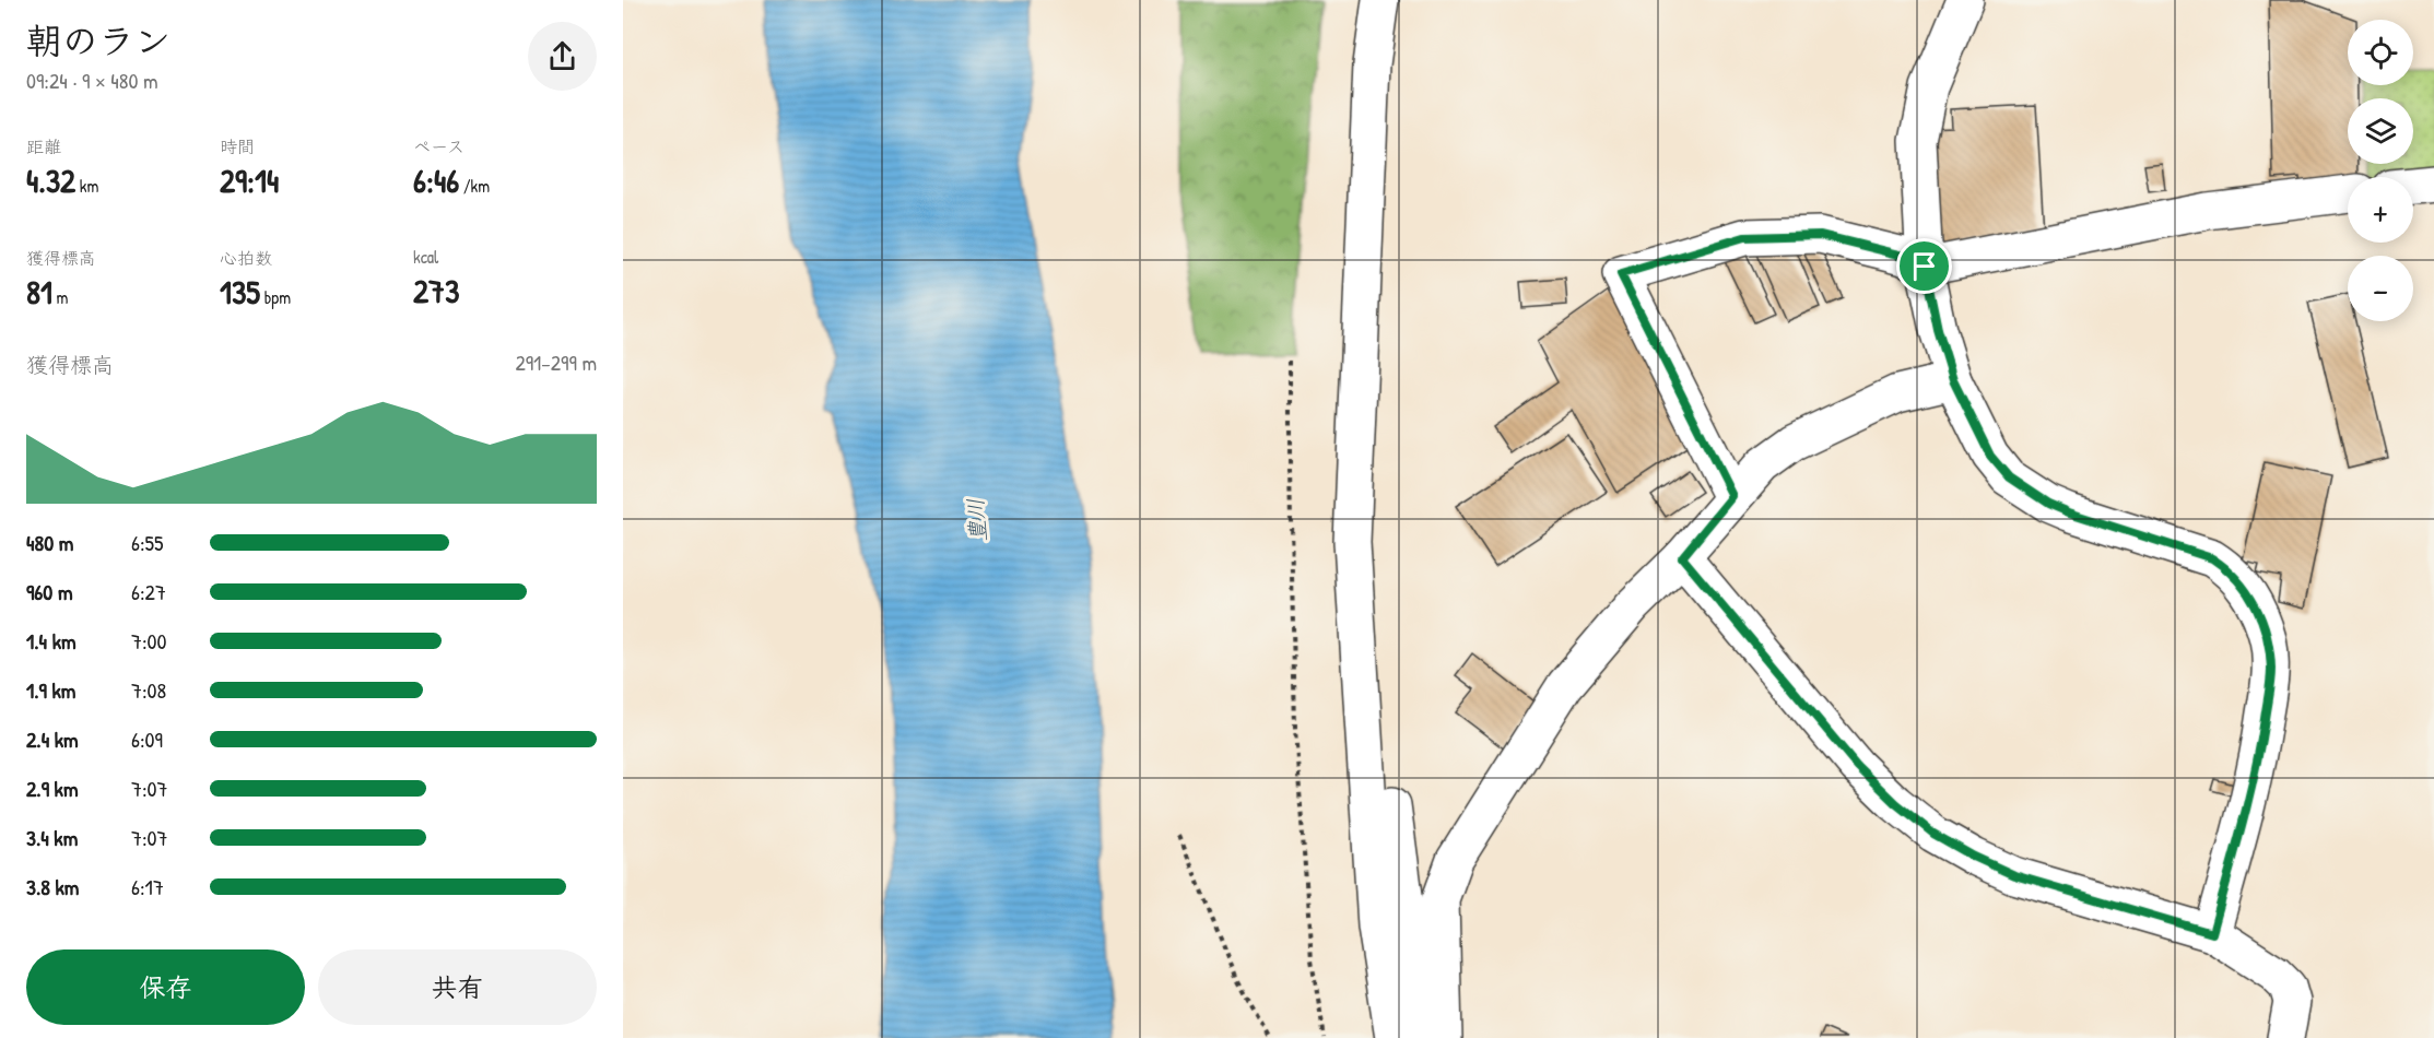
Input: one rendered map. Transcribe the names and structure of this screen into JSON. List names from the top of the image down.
{
  "water": ["豊川"],
  "page": {
    "heading": ["朝のラン", "09:24 · 9 × 480 m"],
    "map_buttons": ["+", "−"],
    "stats": [
      ["距離", "4.32 km"],
      ["時間", "29:14"],
      ["ペース", "6:46 /km"],
      ["獲得標高", "81 m"],
      ["心拍数", "135 bpm"],
      ["kcal", "273"]
    ],
    "chart": ["獲得標高", "291–299 m"],
    "list": [
      {
        "name": "480 m",
        "note": "6:55"
      },
      {
        "name": "960 m",
        "note": "6:27"
      },
      {
        "name": "1.4 km",
        "note": "7:00"
      },
      {
        "name": "1.9 km",
        "note": "7:08"
      },
      {
        "name": "2.4 km",
        "note": "6:09"
      },
      {
        "name": "2.9 km",
        "note": "7:07"
      },
      {
        "name": "3.4 km",
        "note": "7:07"
      },
      {
        "name": "3.8 km",
        "note": "6:17"
      }
    ],
    "buttons": ["保存", "共有"]
  }
}
